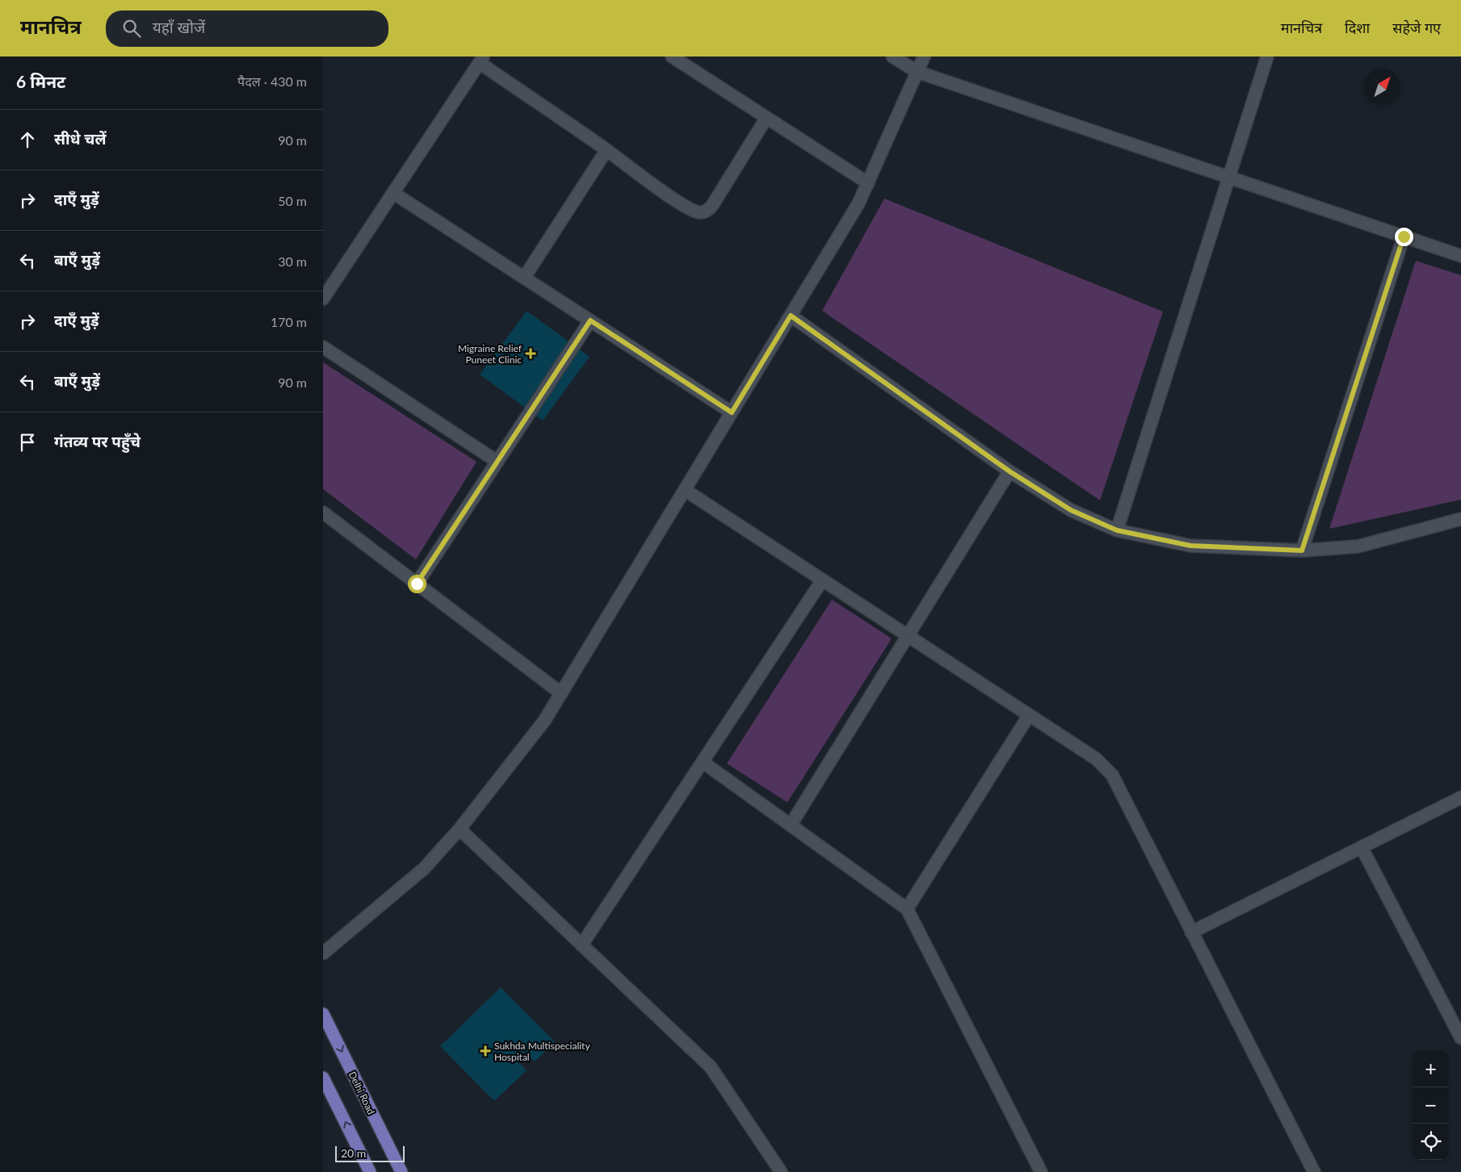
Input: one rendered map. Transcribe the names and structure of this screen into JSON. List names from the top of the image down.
{
  "streets": {
    "main road": ["Delhi Road"]
  },
  "places": {
    "health": ["Migraine Relief Puneet Clinic", "Sukhda Multispeciality Hospital"]
  },
  "scale_bar": "20 m",
  "north": "top right",
  "page": {
    "header": "मानचित्र",
    "search": "यहाँ खोजें",
    "nav": ["मानचित्र", "दिशा", "सहेजे गए"],
    "heading": ["6 मिनट", "पैदल · 430 m"],
    "list": [
      ["सीधे चलें", "90 m"],
      ["दाएँ मुड़ें", "50 m"],
      ["बाएँ मुड़ें", "30 m"],
      ["दाएँ मुड़ें", "170 m"],
      ["बाएँ मुड़ें", "90 m"],
      "गंतव्य पर पहुँचे"
    ],
    "map_buttons": ["+", "−"],
    "scale": "20 m"
  }
}
